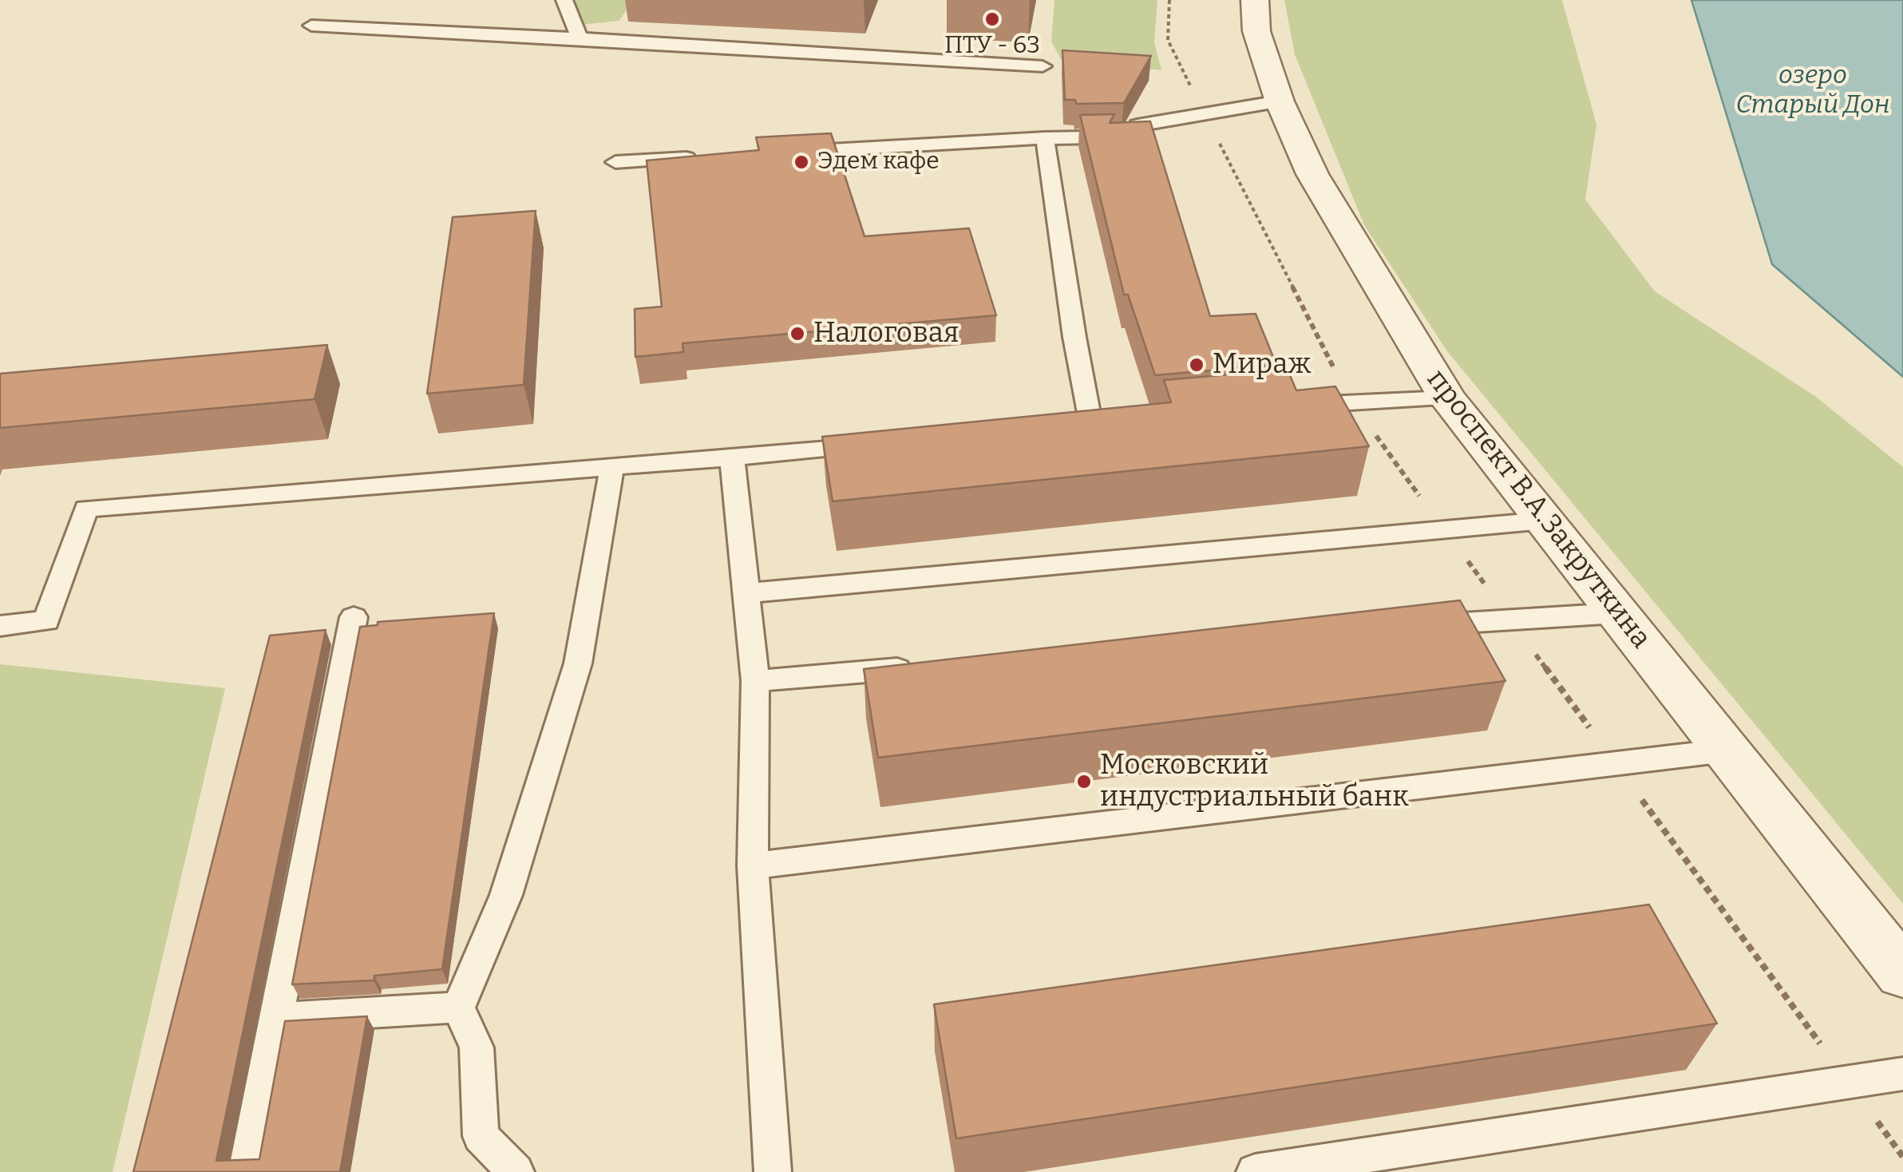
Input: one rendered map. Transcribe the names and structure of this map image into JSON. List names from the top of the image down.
{
  "streets": {
    "street": ["проспект В.А.Закруткина"]
  },
  "water": ["озеро Старый Дон"],
  "places": [
    "ПТУ - 63",
    "Эдем кафе",
    "Налоговая",
    "Мираж",
    "Московский индустриальный банк"
  ]
}
